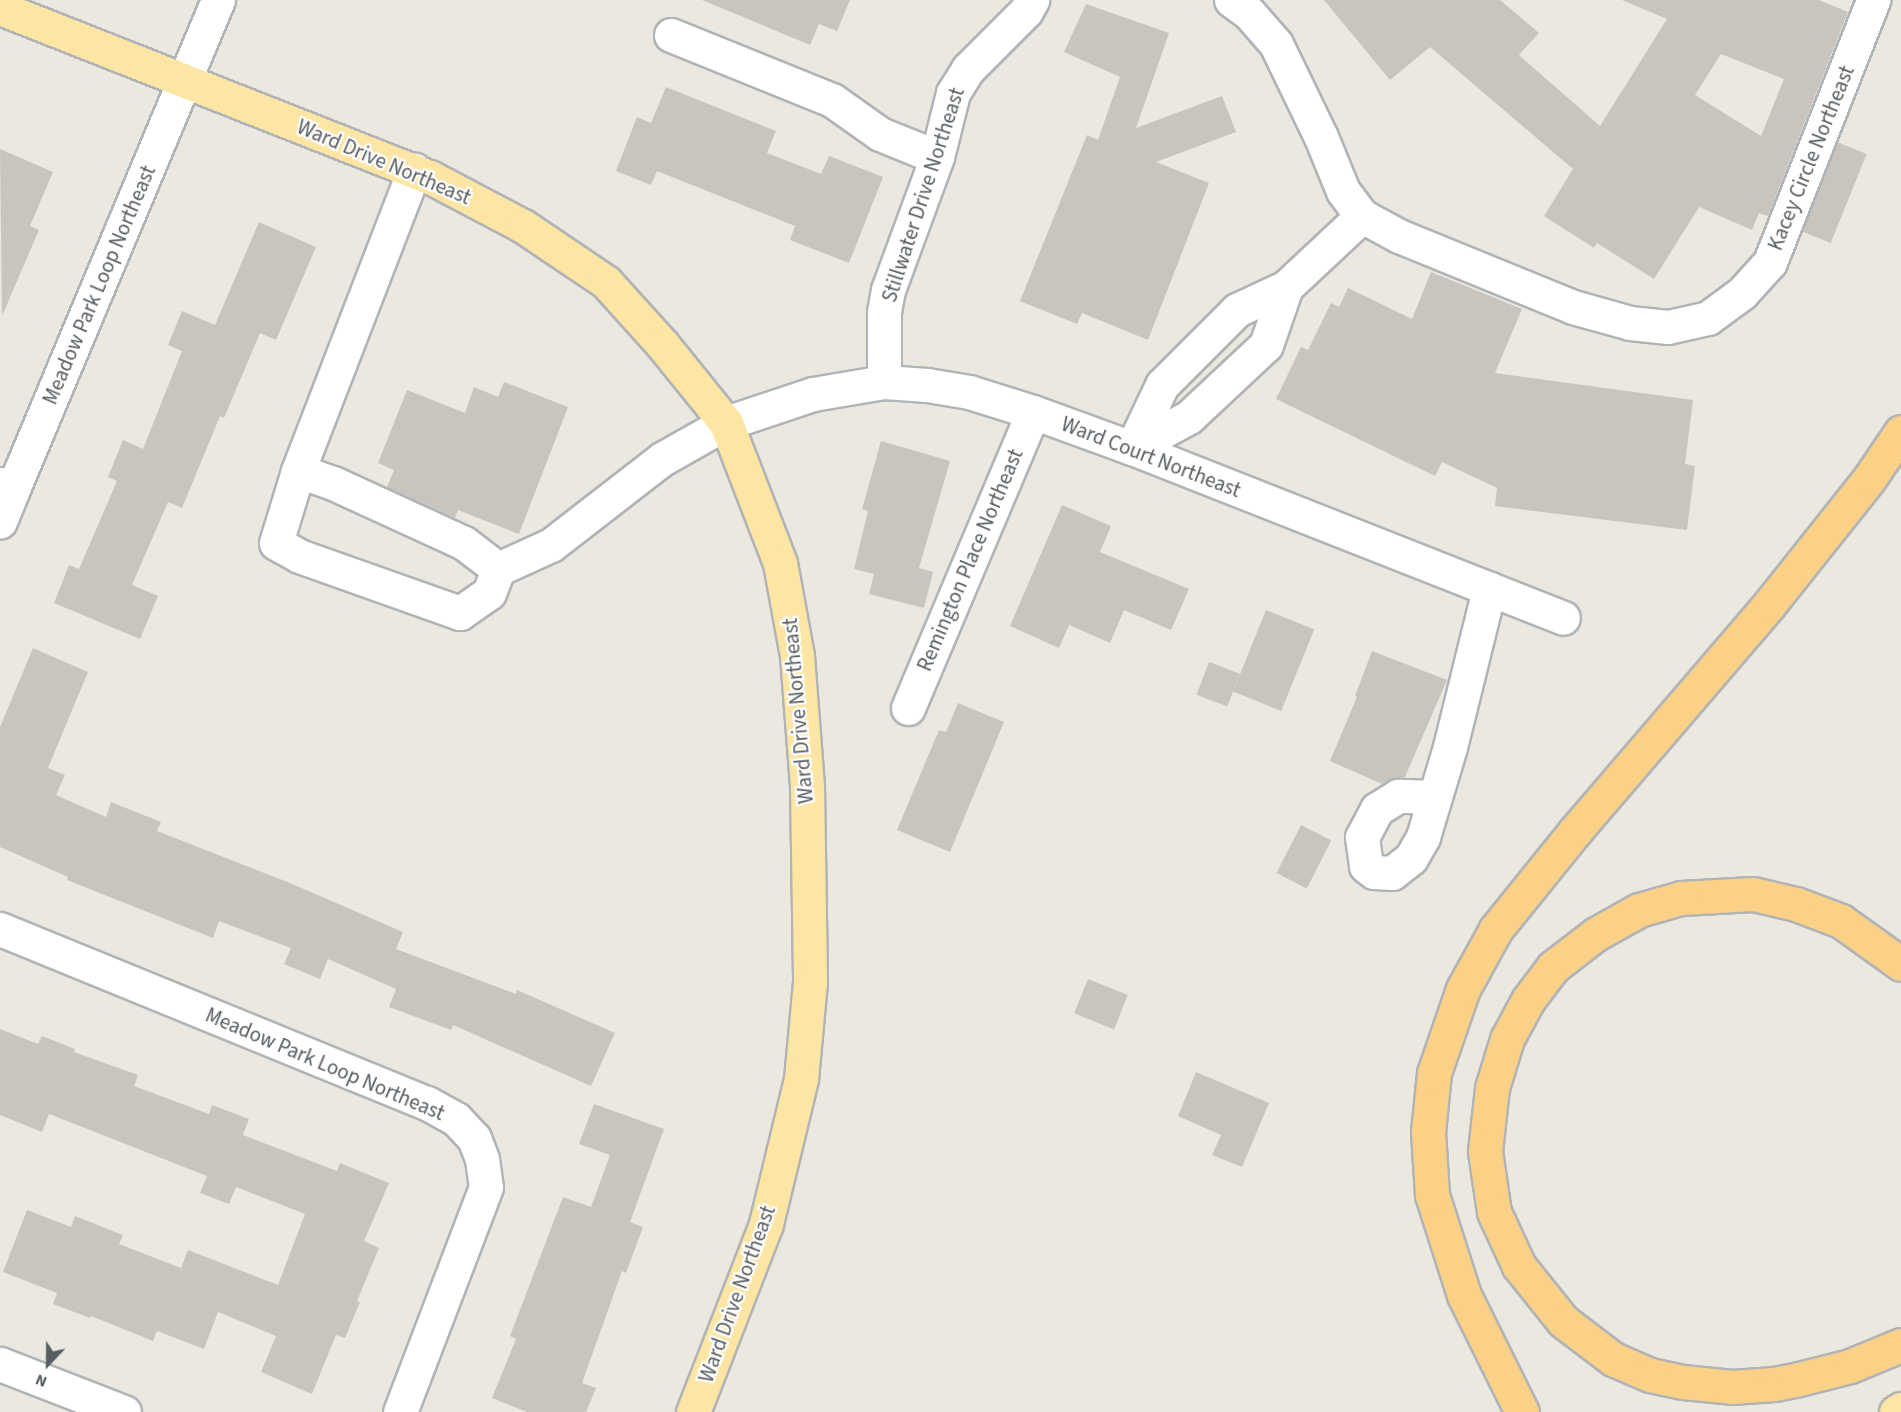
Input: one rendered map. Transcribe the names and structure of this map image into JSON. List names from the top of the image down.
{
  "streets": {
    "main road": ["Ward Drive Northeast"],
    "street": [
      "Kacey Circle Northeast",
      "Stillwater Drive Northeast",
      "Meadow Park Loop Northeast",
      "Ward Court Northeast",
      "Remington Place Northeast"
    ]
  },
  "crossings": [
    ["Ward Drive Northeast", "Meadow Park Loop Northeast"],
    ["Ward Drive Northeast", "Ward Court Northeast"],
    ["Stillwater Drive Northeast", "Ward Court Northeast"],
    ["Ward Court Northeast", "Remington Place Northeast"]
  ],
  "north": "bottom"
}
